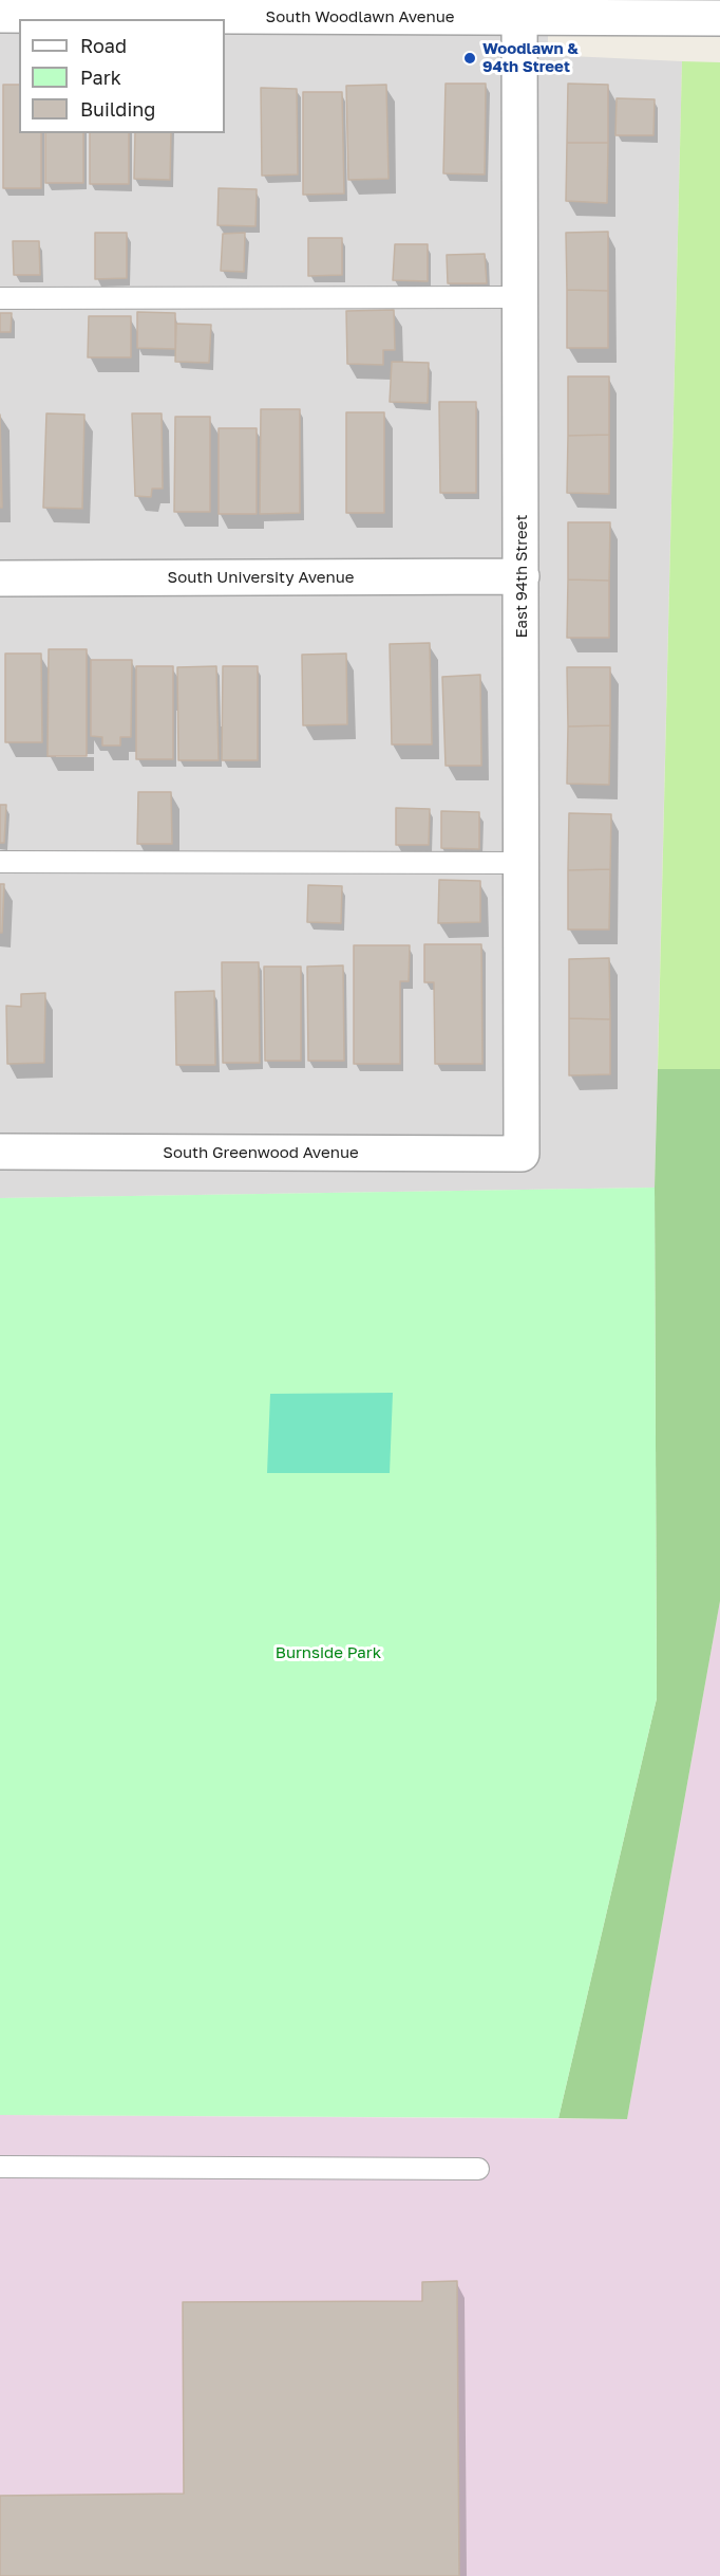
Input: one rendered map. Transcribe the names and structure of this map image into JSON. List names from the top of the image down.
{
  "streets": {
    "street": [
      "South Woodlawn Avenue",
      "East 94th Street",
      "South University Avenue",
      "South Greenwood Avenue"
    ]
  },
  "crossings": [
    ["South Woodlawn Avenue", "East 94th Street"],
    ["East 94th Street", "South University Avenue"],
    ["East 94th Street", "South Greenwood Avenue"]
  ],
  "parks": ["Burnside Park"],
  "places": ["Woodlawn & 94th Street"],
  "legend": ["Road", "Park", "Building"]
}
